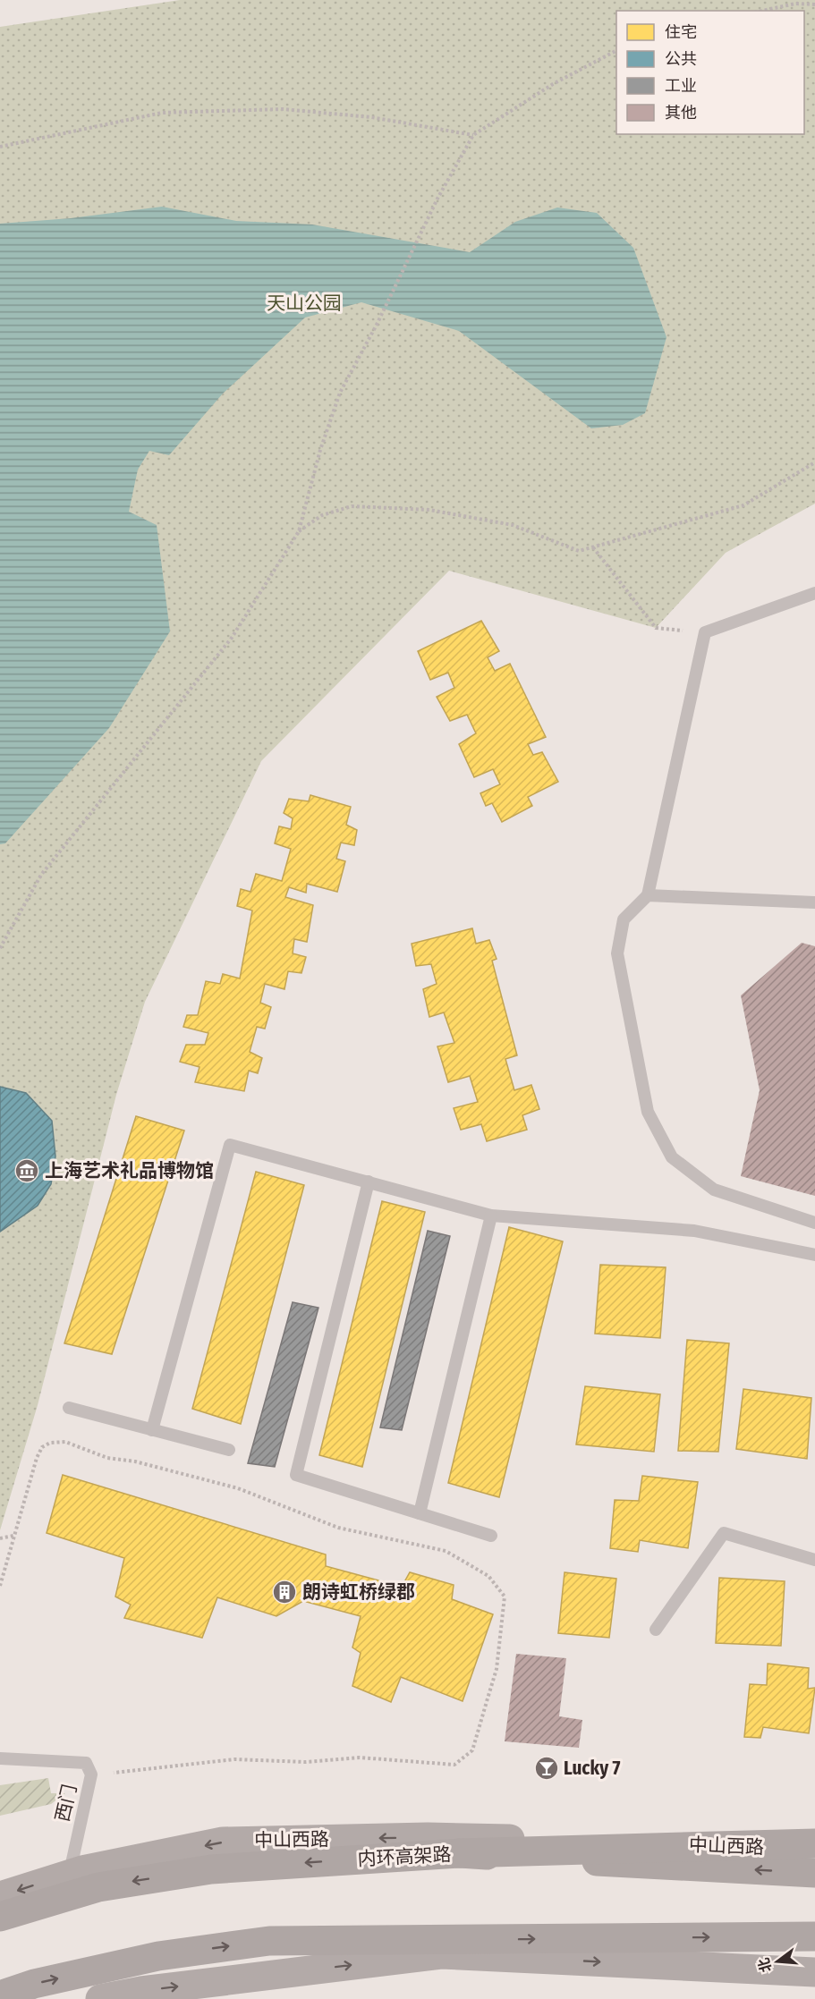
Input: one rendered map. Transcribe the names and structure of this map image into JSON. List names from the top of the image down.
{
  "streets": {
    "highway": ["内环高架路"],
    "main road": ["中山西路"],
    "lane": ["西门"]
  },
  "crossings": [
    ["西门", "中山西路"]
  ],
  "parks": ["天山公园"],
  "places": {
    "museum": ["上海艺术礼品博物馆"],
    "building": ["朗诗虹桥绿郡"],
    "bar": ["Lucky 7"]
  },
  "legend": [
    "住宅",
    "公共",
    "工业",
    "其他"
  ],
  "north": "left"
}
